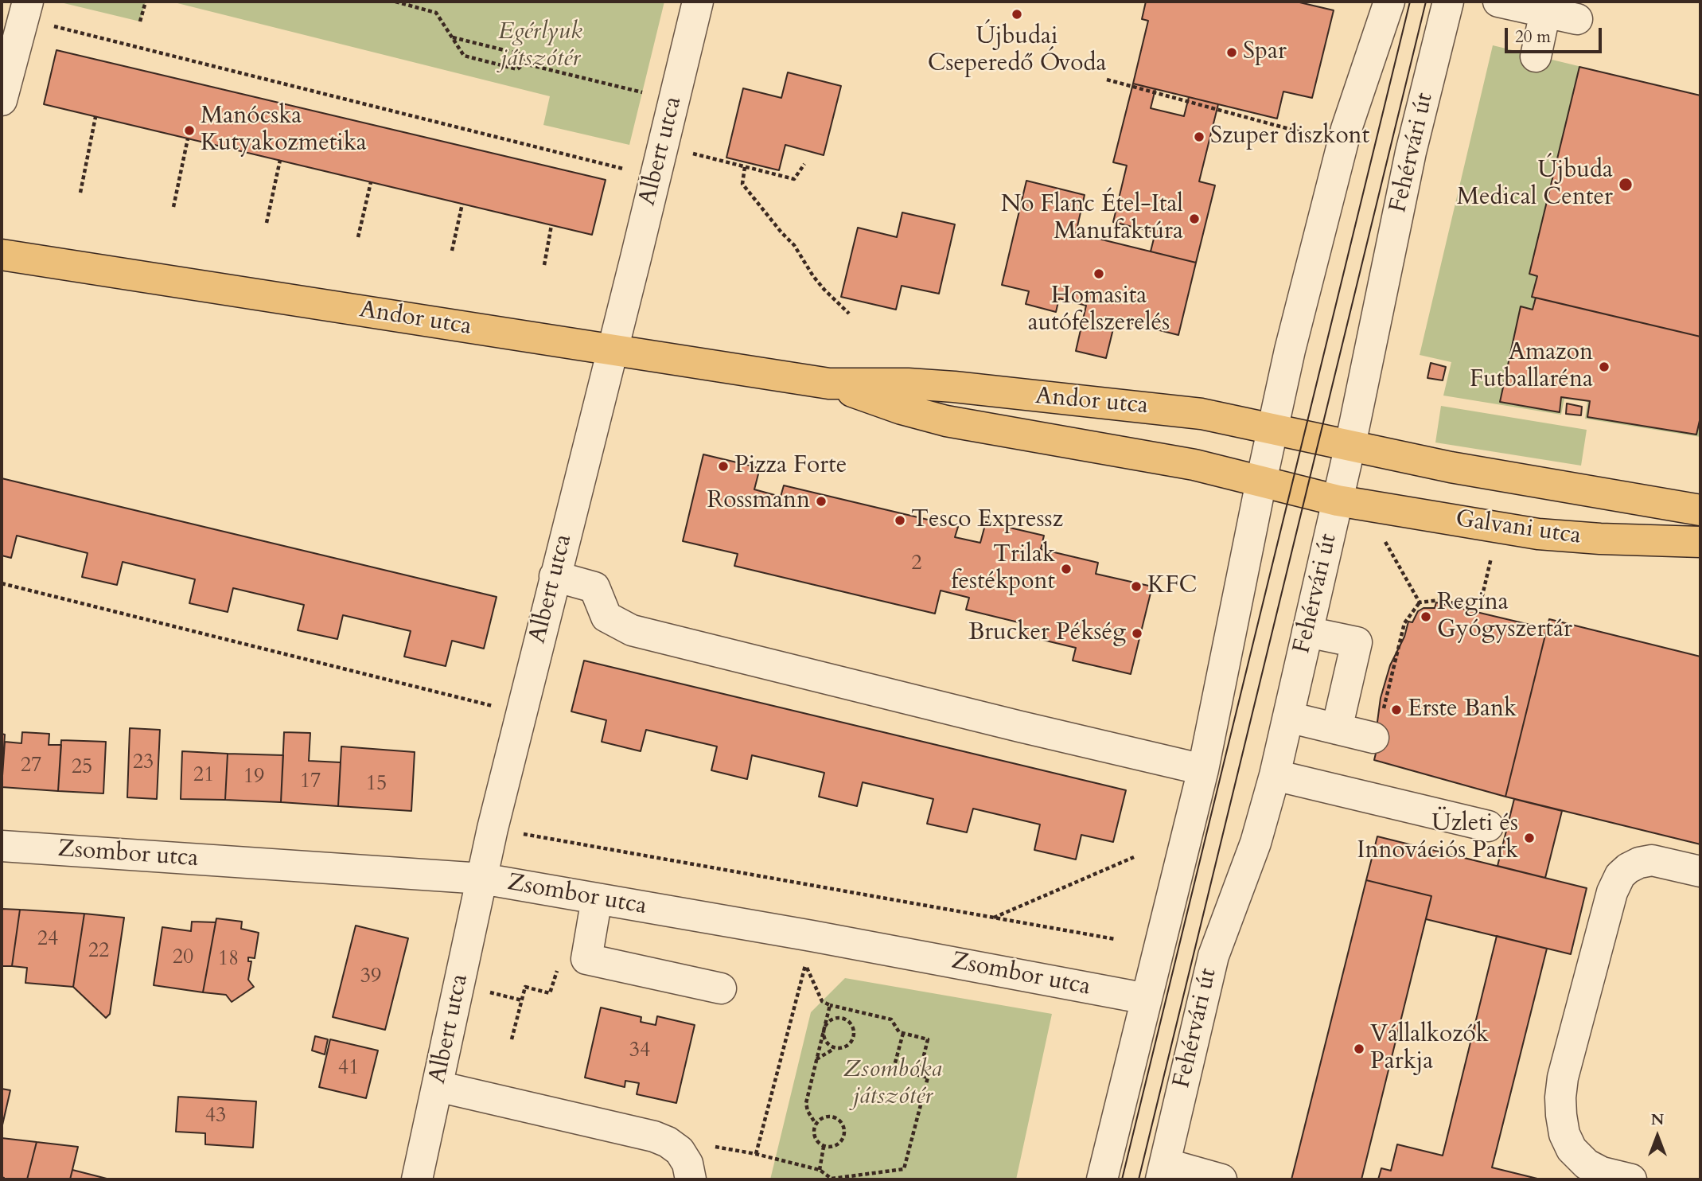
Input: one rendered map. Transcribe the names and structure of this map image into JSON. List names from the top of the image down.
{
  "streets": {
    "main road": ["Andor utca", "Galvani utca"],
    "street": ["Albert utca", "Fehérvári út", "Zsombor utca"]
  },
  "crossings": [
    ["Albert utca", "Andor utca"],
    ["Albert utca", "Zsombor utca"],
    ["Fehérvári út", "Andor utca"],
    ["Fehérvári út", "Galvani utca"],
    ["Andor utca", "Galvani utca"]
  ],
  "parks": ["Egérlyuk játszótér", "Zsombóka játszótér"],
  "places": [
    "Újbudai Cseperedő Óvoda",
    "Spar",
    "Manócska Kutyakozmetika",
    "Szuper diszkont",
    "Újbuda Medical Center",
    "No Flanc Étel-Ital Manufaktúra",
    "Homasita autófelszerelés",
    "Amazon Futballaréna",
    "Pizza Forte",
    "Rossmann",
    "Tesco Expressz",
    "Trilak festékpont",
    "KFC",
    "Regina Gyógyszertár",
    "Brucker Pékség",
    "Erste Bank",
    "Üzleti és Innovációs Park",
    "Vállalkozók Parkja"
  ],
  "house_numbers": [
    "2",
    "23",
    "27",
    "25",
    "21",
    "19",
    "17",
    "15",
    "24",
    "22",
    "20",
    "18",
    "39",
    "34",
    "41",
    "43"
  ],
  "scale_bar": "20 m",
  "north": "top"
}
